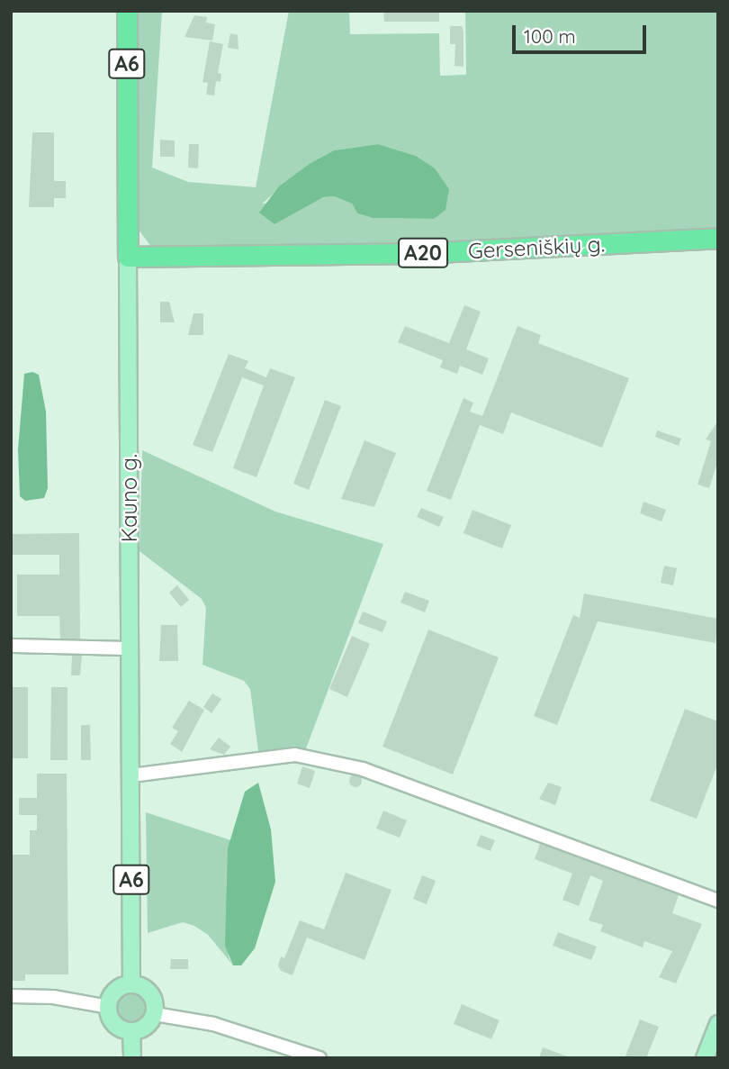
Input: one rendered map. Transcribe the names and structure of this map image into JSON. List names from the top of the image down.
{
  "streets": {
    "highway": [
      "A6",
      "Gerseniškių g.",
      "A20",
      "Kauno g."
    ]
  },
  "crossings": [
    ["Gerseniškių g.", "Kauno g."]
  ],
  "scale_bar": "100 m"
}
